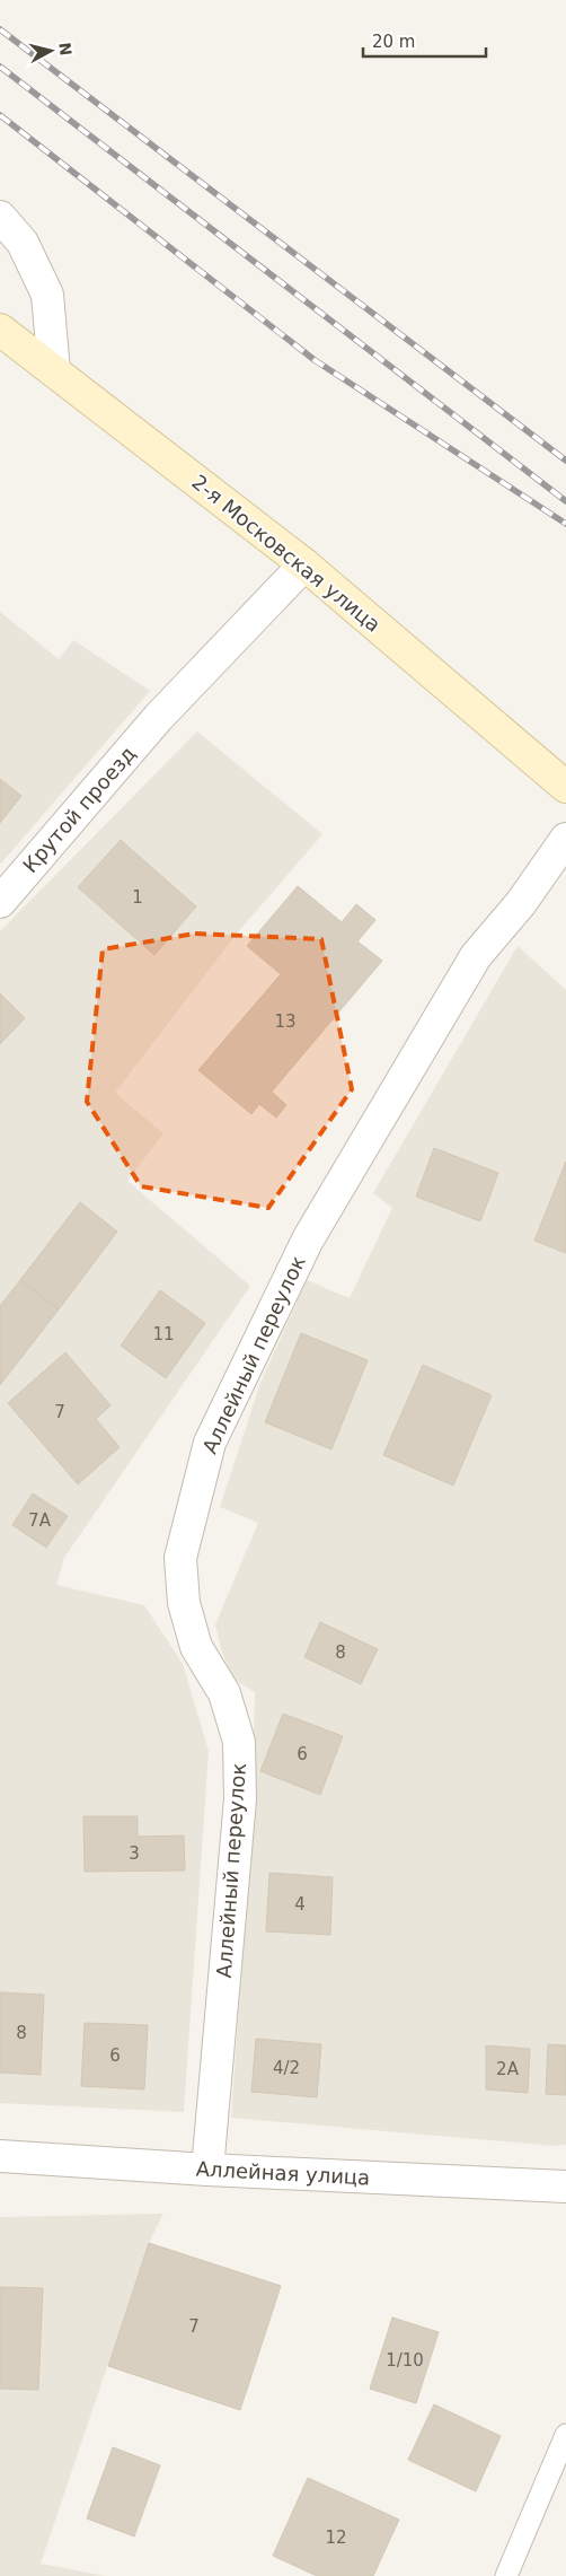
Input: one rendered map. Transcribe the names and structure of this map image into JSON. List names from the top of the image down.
{
  "streets": {
    "main road": ["2-я Московская улица"],
    "street": ["Крутой проезд", "Аллейный переулок", "Аллейная улица"]
  },
  "crossings": [
    ["2-я Московская улица", "Крутой проезд"],
    ["Аллейный переулок", "Аллейная улица"]
  ],
  "house_numbers": [
    "1",
    "13",
    "11",
    "7",
    "7А",
    "8",
    "6",
    "3",
    "4",
    "8",
    "6",
    "4/2",
    "2А",
    "7",
    "1/10",
    "12"
  ],
  "scale_bar": "20 m",
  "north": "right"
}
